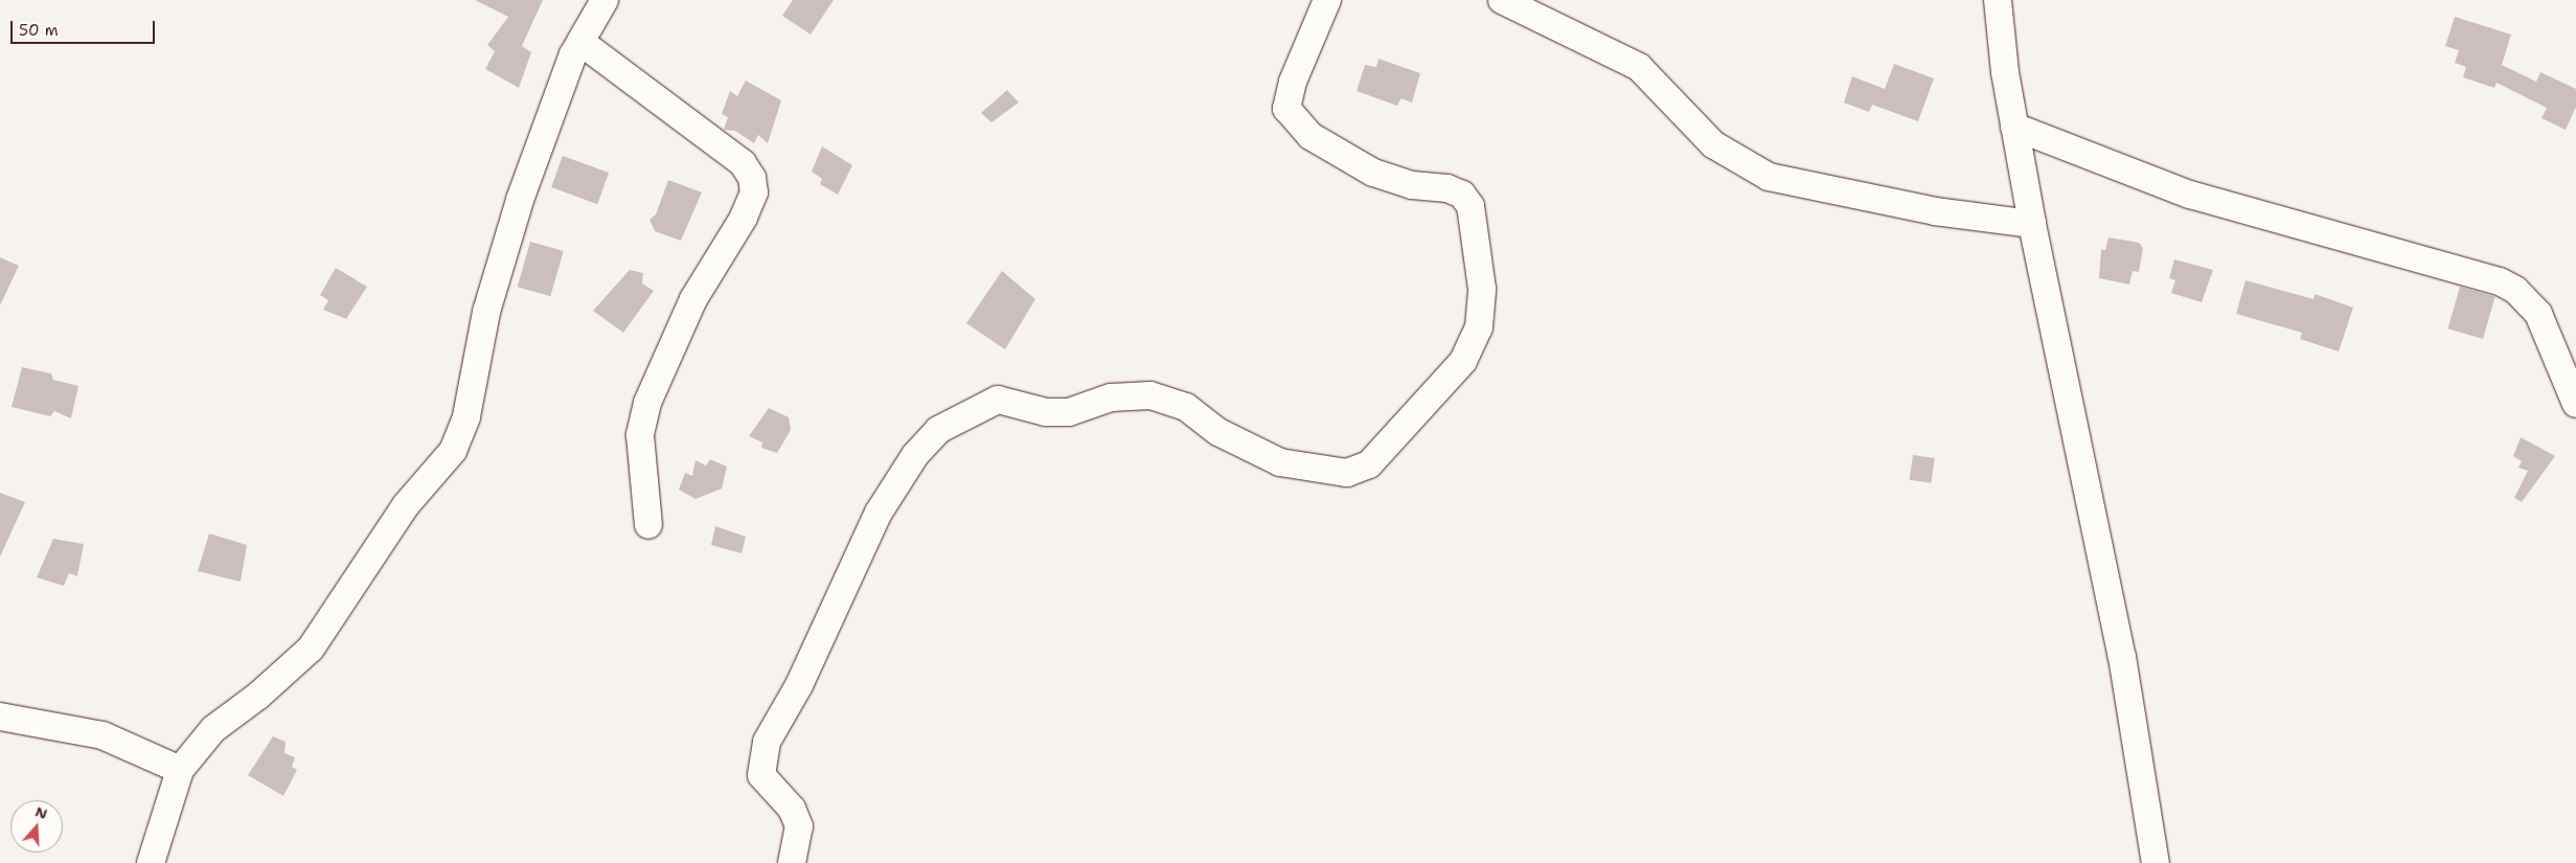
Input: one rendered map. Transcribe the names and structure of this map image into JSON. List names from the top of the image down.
{
  "scale_bar": "50 m",
  "north": "top"
}
